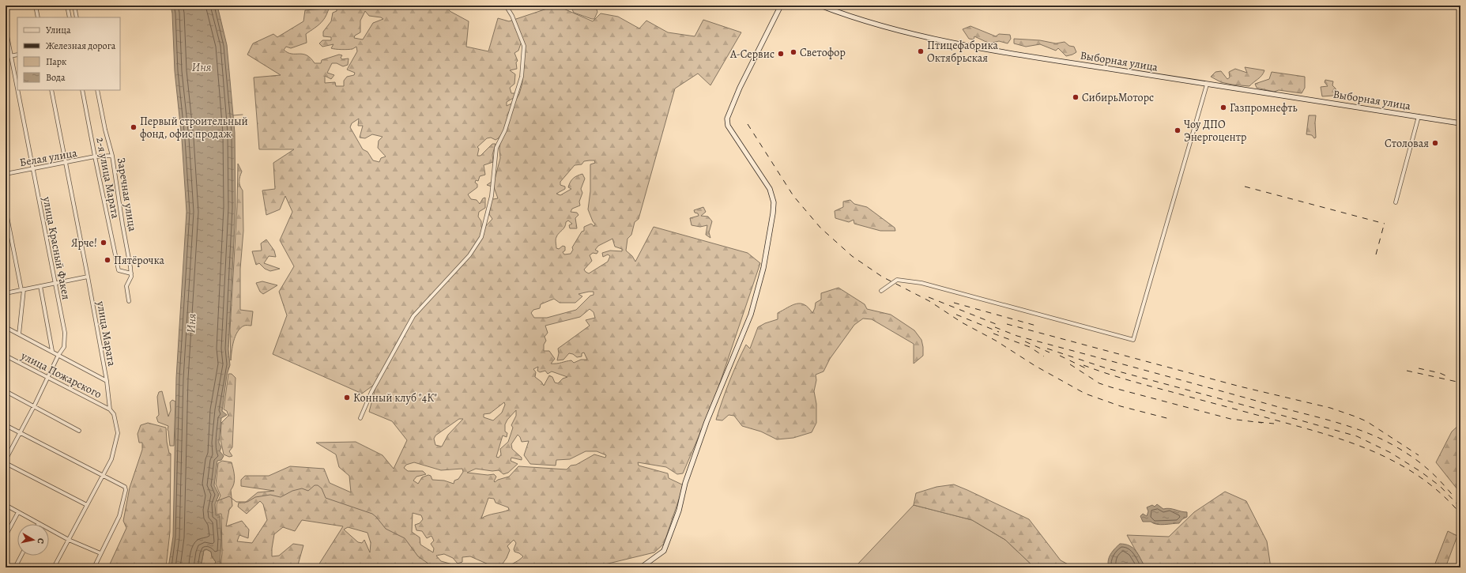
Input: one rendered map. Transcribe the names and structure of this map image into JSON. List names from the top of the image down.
{
  "streets": {
    "main road": ["Выборная улица"],
    "street": [
      "Белая улица",
      "2-я улица Марата",
      "Заречная улица",
      "улица Красный Факел",
      "улица Марата",
      "улица Пожарского"
    ]
  },
  "crossings": [
    ["Белая улица", "2-я улица Марата"],
    ["Белая улица", "Заречная улица"],
    ["Белая улица", "улица Красный Факел"],
    ["Белая улица", "улица Марата"],
    ["2-я улица Марата", "Заречная улица"],
    ["улица Красный Факел", "улица Пожарского"],
    ["улица Марата", "улица Пожарского"]
  ],
  "water": ["Иня"],
  "places": [
    "Птицефабрика Октябрьская",
    "Светофор",
    "А-Сервис",
    "СибирьМоторс",
    "Газпромнефть",
    "Первый строительный фонд, офис продаж",
    "Чоу ДПО Энергоцентр",
    "Столовая",
    "Ярче!",
    "Пятёрочка",
    "Конный клуб \"4К\""
  ],
  "legend": [
    "Улица",
    "Железная дорога",
    "Парк",
    "Вода"
  ],
  "north": "right"
}
